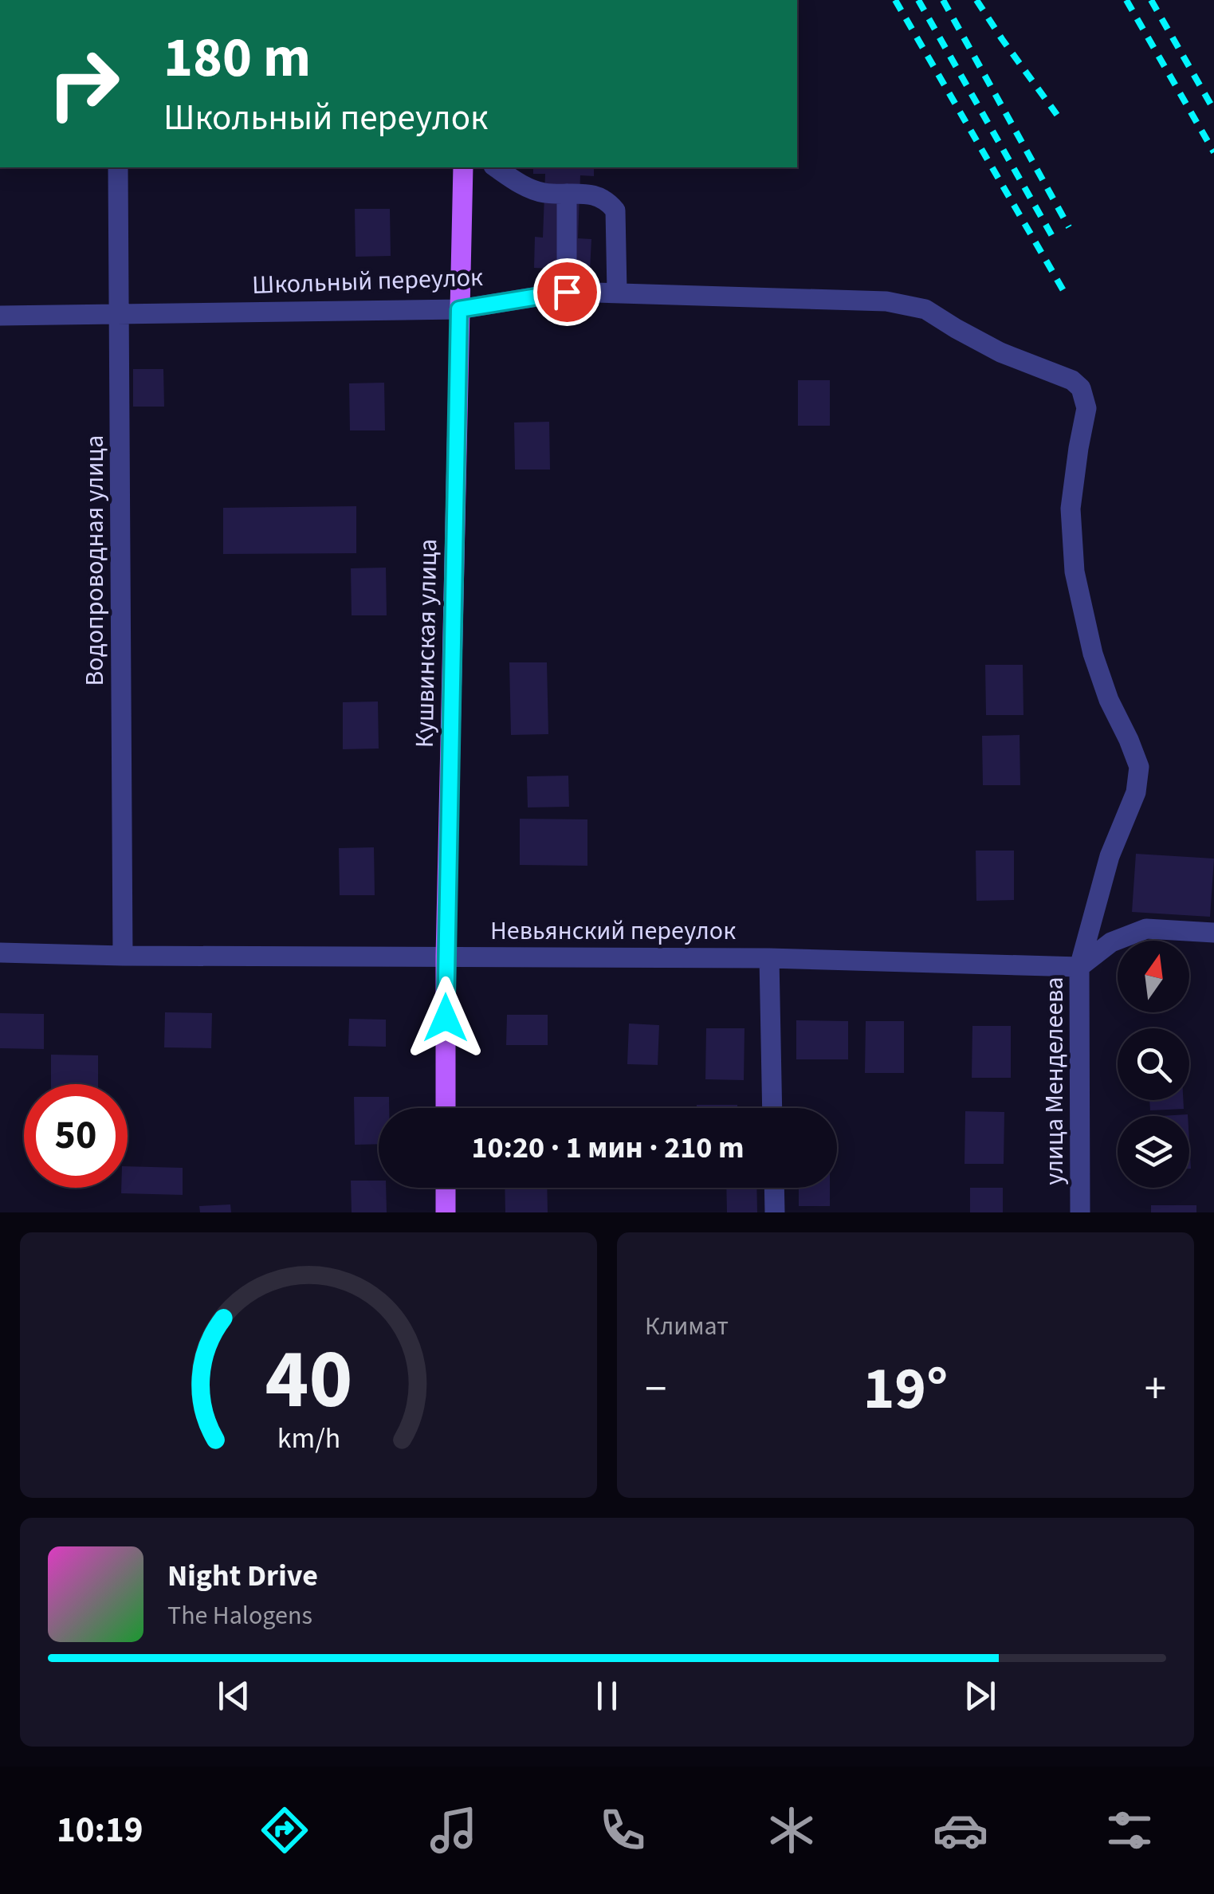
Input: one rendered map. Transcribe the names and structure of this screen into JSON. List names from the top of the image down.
{
  "streets": {
    "main road": ["Кушвинская улица"],
    "street": [
      "Школьный переулок",
      "Водопроводная улица",
      "Невьянский переулок",
      "улица Менделеева"
    ]
  },
  "crossings": [
    ["Школьный переулок", "Водопроводная улица"],
    ["Школьный переулок", "Кушвинская улица"],
    ["Школьный переулок", "улица Менделеева"],
    ["Водопроводная улица", "Невьянский переулок"],
    ["Кушвинская улица", "Невьянский переулок"],
    ["Невьянский переулок", "улица Менделеева"]
  ],
  "north": "top",
  "page": {
    "turn": ["180 m", "Школьный переулок"],
    "limit": "50",
    "trip": "10:20 · 1 мин · 210 m",
    "tile": "Климат",
    "heat": ["−", "19°", "+"],
    "song": ["Night Drive", "The Halogens"],
    "tabs": "10:19",
    "gauge": ["40", "km/h"]
  }
}
